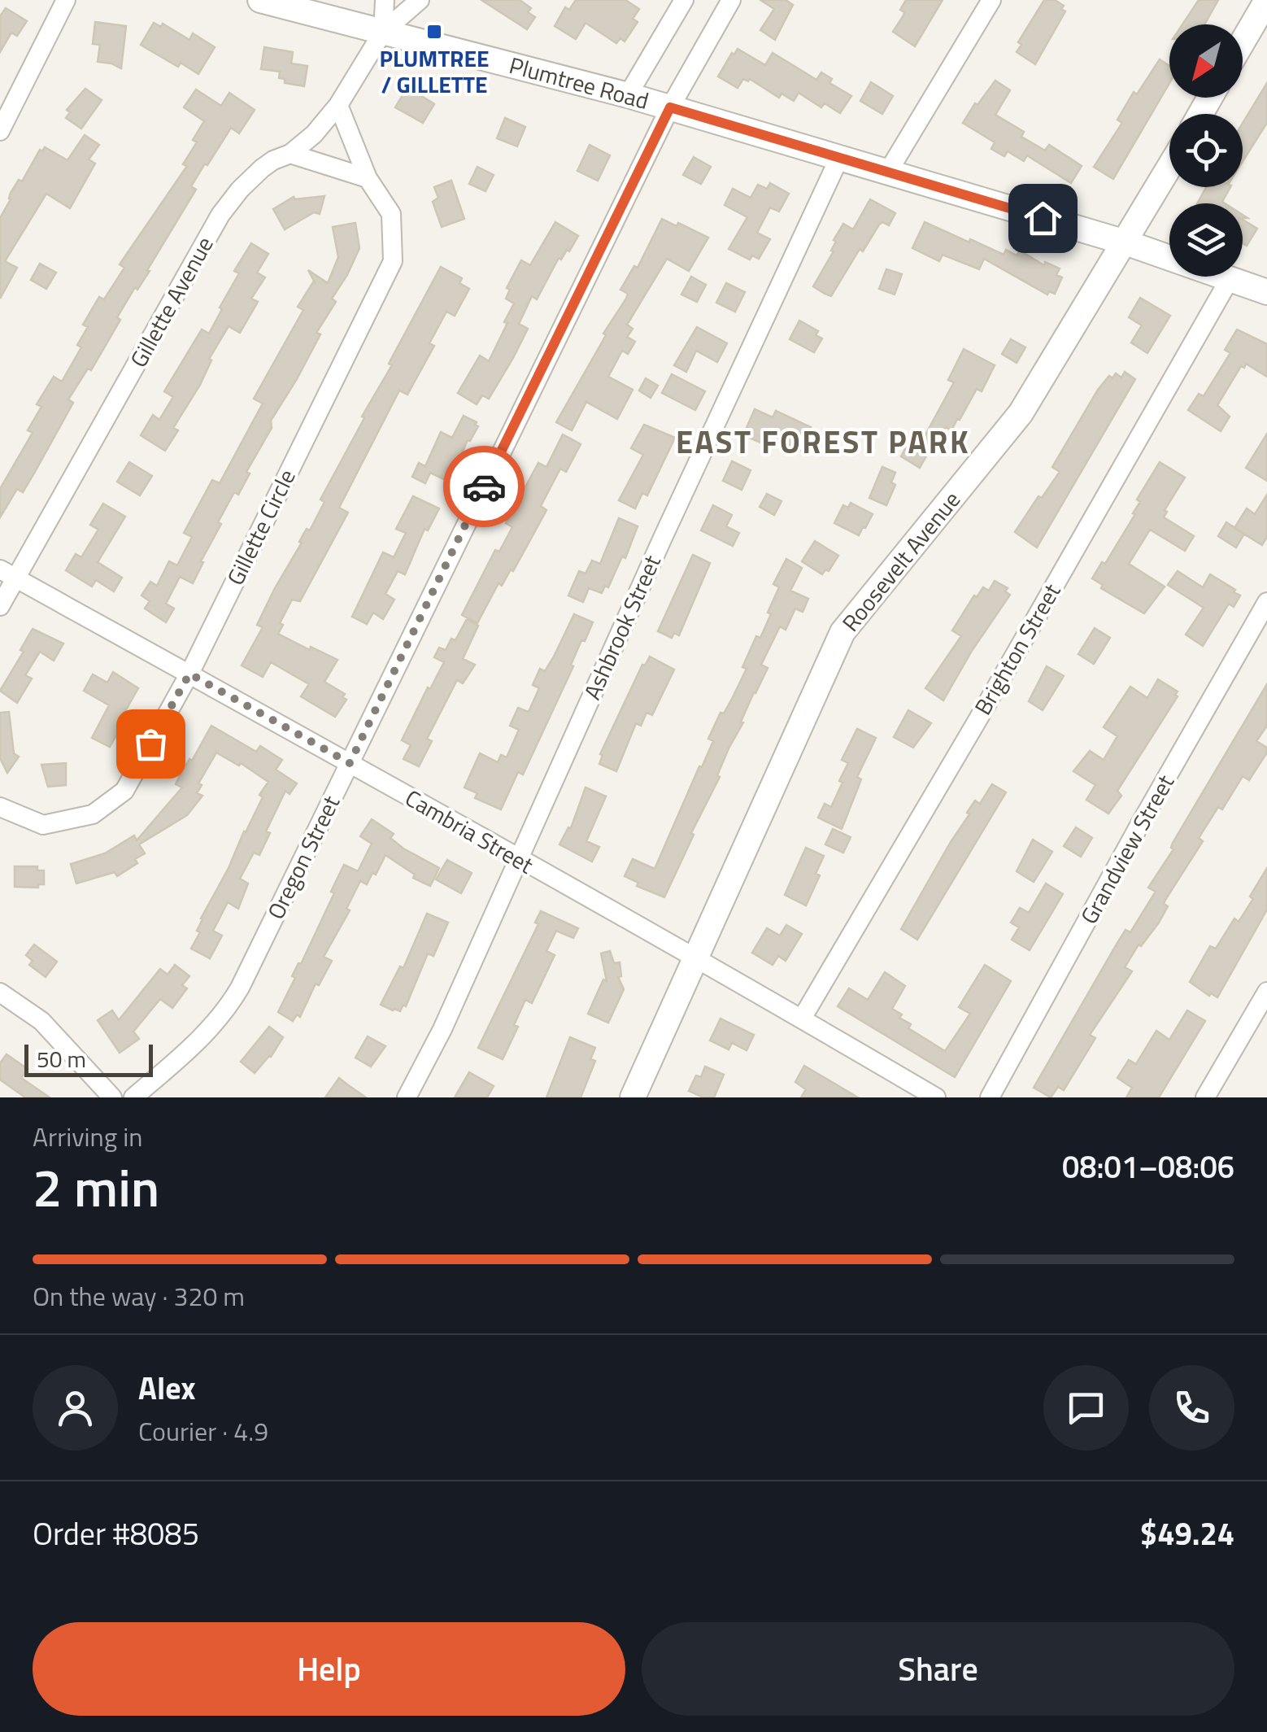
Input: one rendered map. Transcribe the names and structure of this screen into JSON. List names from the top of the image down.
{
  "streets": {
    "street": [
      "Plumtree Road",
      "Gillette Avenue",
      "Gillette Circle",
      "Roosevelt Avenue",
      "Ashbrook Street",
      "Brighton Street",
      "Cambria Street",
      "Grandview Street",
      "Oregon Street"
    ]
  },
  "crossings": [
    ["Plumtree Road", "Gillette Avenue"],
    ["Plumtree Road", "Roosevelt Avenue"],
    ["Plumtree Road", "Ashbrook Street"],
    ["Plumtree Road", "Brighton Street"],
    ["Plumtree Road", "Oregon Street"],
    ["Gillette Avenue", "Gillette Circle"],
    ["Gillette Avenue", "Cambria Street"],
    ["Gillette Circle", "Cambria Street"],
    ["Roosevelt Avenue", "Cambria Street"],
    ["Ashbrook Street", "Cambria Street"],
    ["Brighton Street", "Cambria Street"],
    ["Cambria Street", "Oregon Street"]
  ],
  "districts": ["EAST FOREST PARK"],
  "places": {
    "transit": ["PLUMTREE / GILLETTE"]
  },
  "scale_bar": "50 m",
  "north": "bottom left",
  "page": {
    "scale": "50 m",
    "heading": ["2 min", "Arriving in", "08:01–08:06"],
    "panel": [
      "Alex",
      "Courier · 4.9",
      "Order #8085",
      "$49.24"
    ],
    "bar": "On the way · 320 m",
    "buttons": ["Help", "Share"]
  }
}
